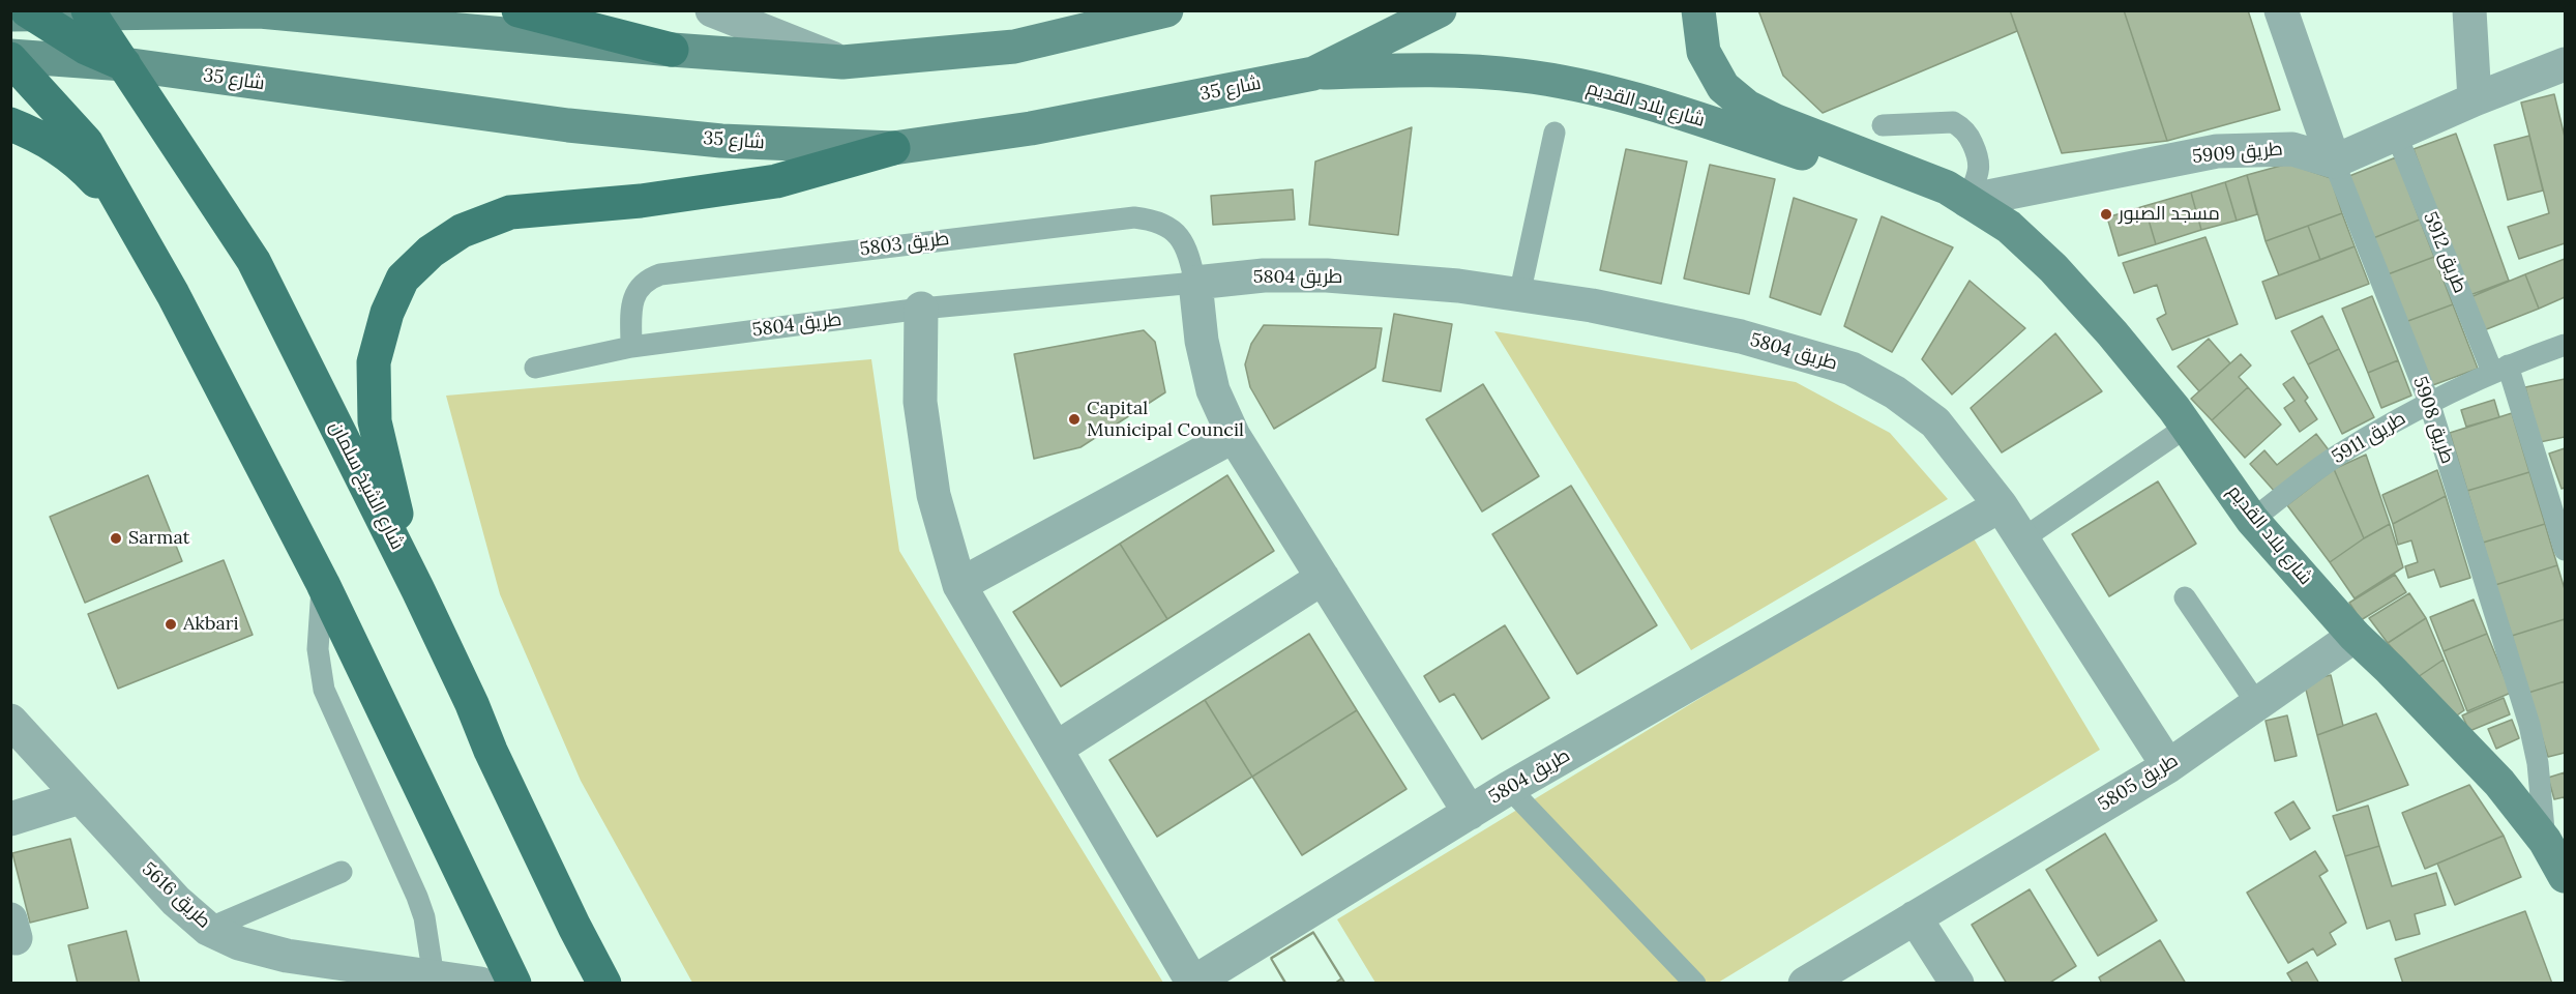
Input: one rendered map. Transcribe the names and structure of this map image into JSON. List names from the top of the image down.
{
  "streets": {
    "main road": ["شارع 35", "شارع بلاد القديم", "شارع الشيخ سلمان"],
    "street": [
      "طريق 5909",
      "طريق 5804",
      "طريق 5908",
      "طريق 5805",
      "طريق 5616"
    ],
    "lane": ["طريق 5803", "طريق 5912", "طريق 5911"]
  },
  "crossings": [
    ["شارع 35", "شارع بلاد القديم"],
    ["شارع 35", "شارع الشيخ سلمان"],
    ["شارع بلاد القديم", "طريق 5909"],
    ["شارع بلاد القديم", "طريق 5908"],
    ["شارع بلاد القديم", "طريق 5911"],
    ["شارع بلاد القديم", "طريق 5805"],
    ["طريق 5909", "طريق 5908"],
    ["طريق 5803", "طريق 5804"],
    ["طريق 5912", "طريق 5911"],
    ["طريق 5804", "طريق 5805"],
    ["طريق 5908", "طريق 5911"]
  ],
  "places": [
    "مسجد الصبور",
    "Capital Municipal Council",
    "Sarmat",
    "Akbari"
  ]
}
